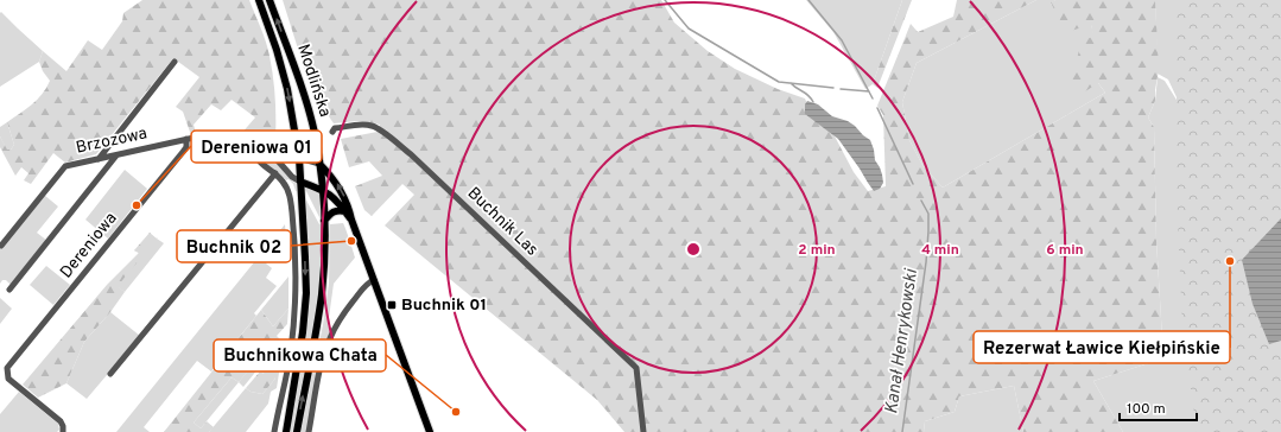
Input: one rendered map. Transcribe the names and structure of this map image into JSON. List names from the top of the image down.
{
  "streets": {
    "main road": ["Modlińska"],
    "street": ["Brzozowa", "Buchnik Las", "Dereniowa"]
  },
  "crossings": [
    ["Modlińska", "Brzozowa"],
    ["Brzozowa", "Dereniowa"]
  ],
  "water": ["Kanał Henrykowski"],
  "places": {
    "other": [
      "Dereniowa 01",
      "Buchnik 02",
      "Rezerwat Ławice Kiełpińskie",
      "Buchnikowa Chata"
    ],
    "transit": ["Buchnik 01"]
  },
  "scale_bar": "100 m",
  "rings": ["2 min", "4 min", "6 min"]
}
